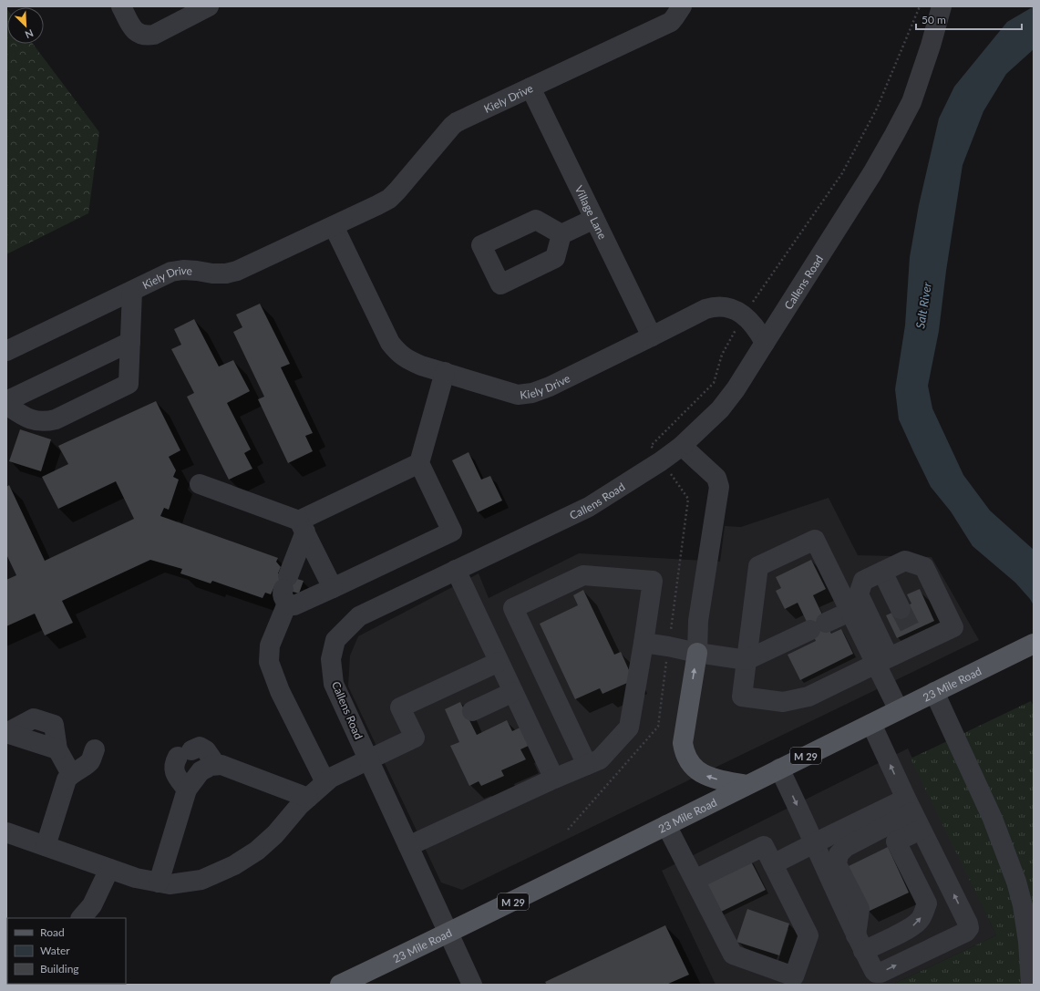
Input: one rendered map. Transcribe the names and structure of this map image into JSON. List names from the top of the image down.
{
  "streets": {
    "main road": ["23 Mile Road", "M 29"],
    "street": ["Kiely Drive", "Village Lane", "Callens Road"]
  },
  "crossings": [
    ["Kiely Drive", "Village Lane"],
    ["Kiely Drive", "Callens Road"],
    ["Callens Road", "23 Mile Road"]
  ],
  "water": ["Salt River"],
  "legend": ["Road", "Water", "Building"],
  "scale_bar": "50 m",
  "north": "bottom right"
}
